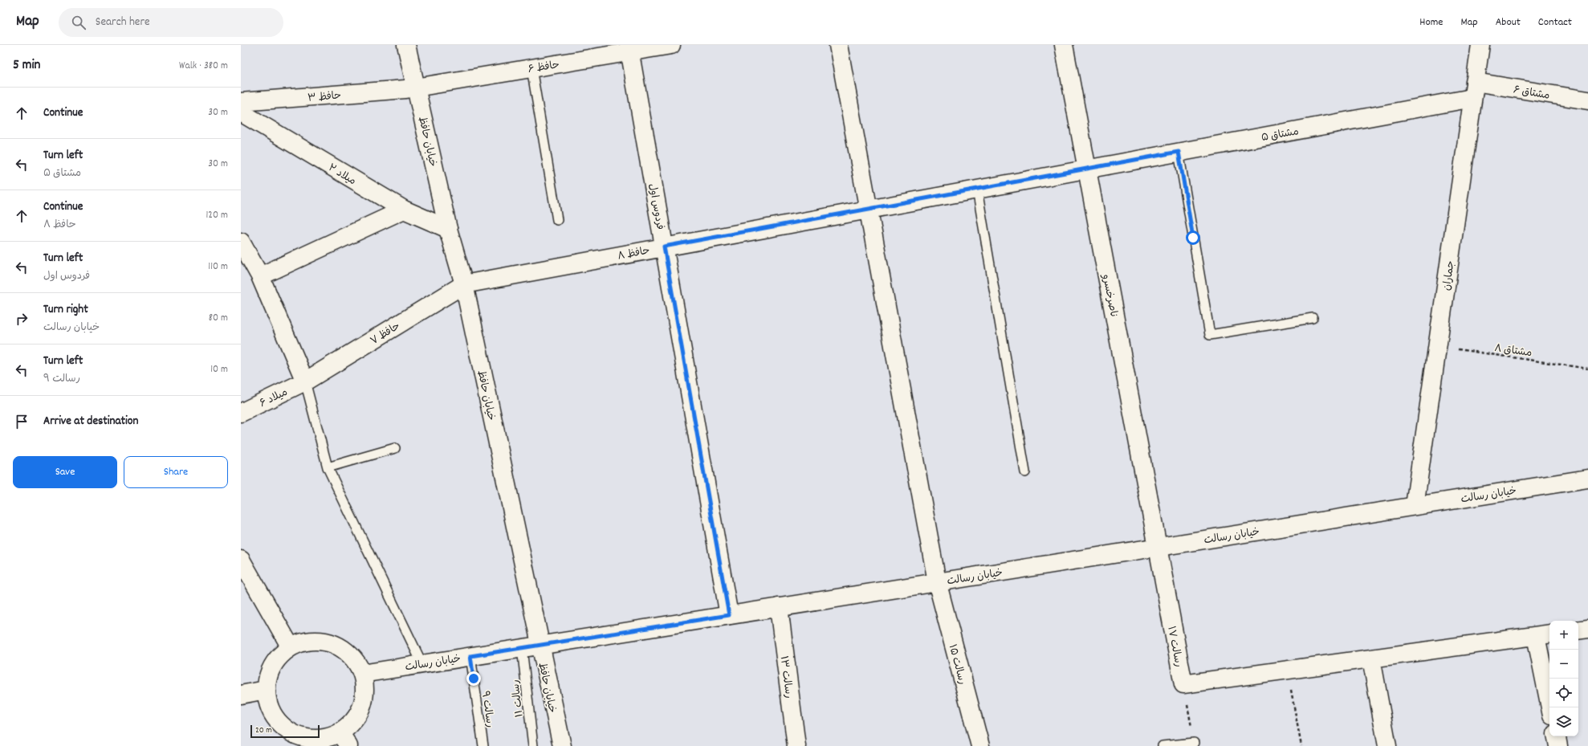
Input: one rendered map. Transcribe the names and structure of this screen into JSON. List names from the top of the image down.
{
  "streets": {
    "street": [
      "حافظ ۶",
      "مشتاق ۶",
      "حافظ ۳",
      "مشتاق ۵",
      "خیابان حافظ",
      "میلاد ۲",
      "فردوس اول",
      "حافظ ۸",
      "جماران",
      "ناصرخسرو",
      "حافظ ۷",
      "میلاد ۶",
      "خیابان رسالت",
      "رسالت ۱۷",
      "رسالت ۱۵",
      "رسالت ۱۳"
    ],
    "lane": ["رسالت ۱۱", "رسالت ۹"],
    "path": ["مشتاق ۸"]
  },
  "crossings": [
    ["حافظ ۶", "حافظ ۳"],
    ["حافظ ۶", "خیابان حافظ"],
    ["حافظ ۶", "فردوس اول"],
    ["مشتاق ۶", "مشتاق ۵"],
    ["مشتاق ۶", "جماران"],
    ["حافظ ۳", "خیابان حافظ"],
    ["حافظ ۳", "میلاد ۲"],
    ["مشتاق ۵", "حافظ ۸"],
    ["مشتاق ۵", "جماران"],
    ["مشتاق ۵", "ناصرخسرو"],
    ["خیابان حافظ", "میلاد ۲"],
    ["خیابان حافظ", "حافظ ۸"],
    ["خیابان حافظ", "حافظ ۷"],
    ["خیابان حافظ", "خیابان رسالت"],
    ["فردوس اول", "حافظ ۸"],
    ["فردوس اول", "خیابان رسالت"],
    ["حافظ ۸", "ناصرخسرو"],
    ["حافظ ۸", "حافظ ۷"],
    ["حافظ ۸", "رسالت ۱۵"],
    ["جماران", "مشتاق ۸"],
    ["جماران", "خیابان رسالت"],
    ["ناصرخسرو", "خیابان رسالت"],
    ["ناصرخسرو", "رسالت ۱۷"],
    ["حافظ ۷", "میلاد ۶"],
    ["خیابان رسالت", "رسالت ۱۷"],
    ["خیابان رسالت", "رسالت ۱۵"],
    ["خیابان رسالت", "رسالت ۱۳"],
    ["خیابان رسالت", "رسالت ۱۱"],
    ["خیابان رسالت", "رسالت ۹"]
  ],
  "scale_bar": "20 m",
  "page": {
    "header": "Map",
    "search": "Search here",
    "nav": [
      "Home",
      "Map",
      "About",
      "Contact"
    ],
    "heading": ["5 min", "Walk · 380 m"],
    "list": [
      ["Continue", "30 m"],
      ["Turn left", "مشتاق ۵", "30 m"],
      ["Continue", "حافظ ۸", "120 m"],
      ["Turn left", "فردوس اول", "110 m"],
      ["Turn right", "خیابان رسالت", "80 m"],
      ["Turn left", "رسالت ۹", "10 m"],
      "Arrive at destination"
    ],
    "buttons": ["Save", "Share"],
    "map_buttons": ["+", "−"],
    "scale": "20 m"
  }
}
